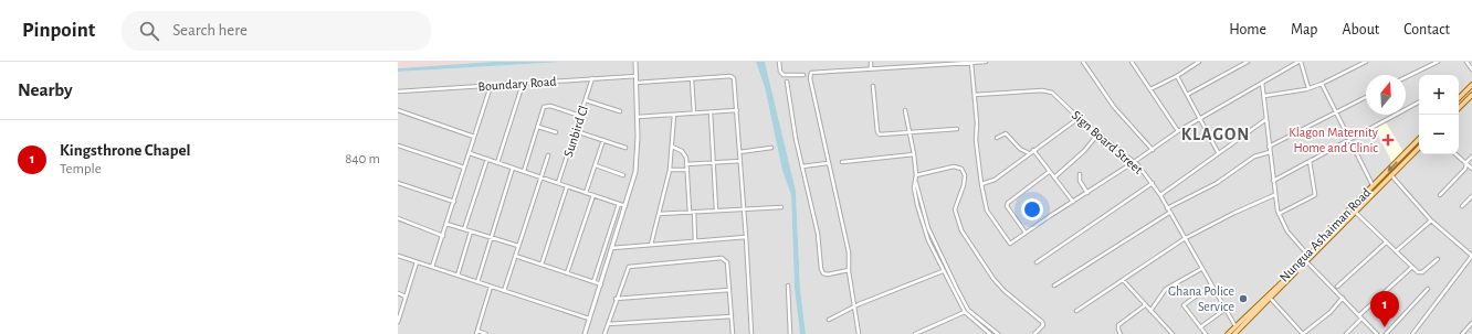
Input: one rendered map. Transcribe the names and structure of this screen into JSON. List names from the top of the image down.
{
  "streets": {
    "main road": ["Nungua Ashaiman Road"],
    "street": ["Boundary Road", "Sunbird Cl", "Sign Board Street"]
  },
  "crossings": [
    ["Boundary Road", "Sunbird Cl"],
    ["Sign Board Street", "Nungua Ashaiman Road"]
  ],
  "districts": ["KLAGON"],
  "places": {
    "health": ["Klagon Maternity Home and Clinic"],
    "other": ["Ghana Police Service"]
  },
  "north": "top",
  "page": {
    "header": "Pinpoint",
    "search": "Search here",
    "nav": [
      "Home",
      "Map",
      "About",
      "Contact"
    ],
    "heading": "Nearby",
    "map_buttons": ["+", "−"],
    "list": [
      {
        "mark": "1",
        "name": "Kingsthrone Chapel",
        "note": "Temple",
        "value": "840 m"
      }
    ],
    "pins": "1"
  }
}
